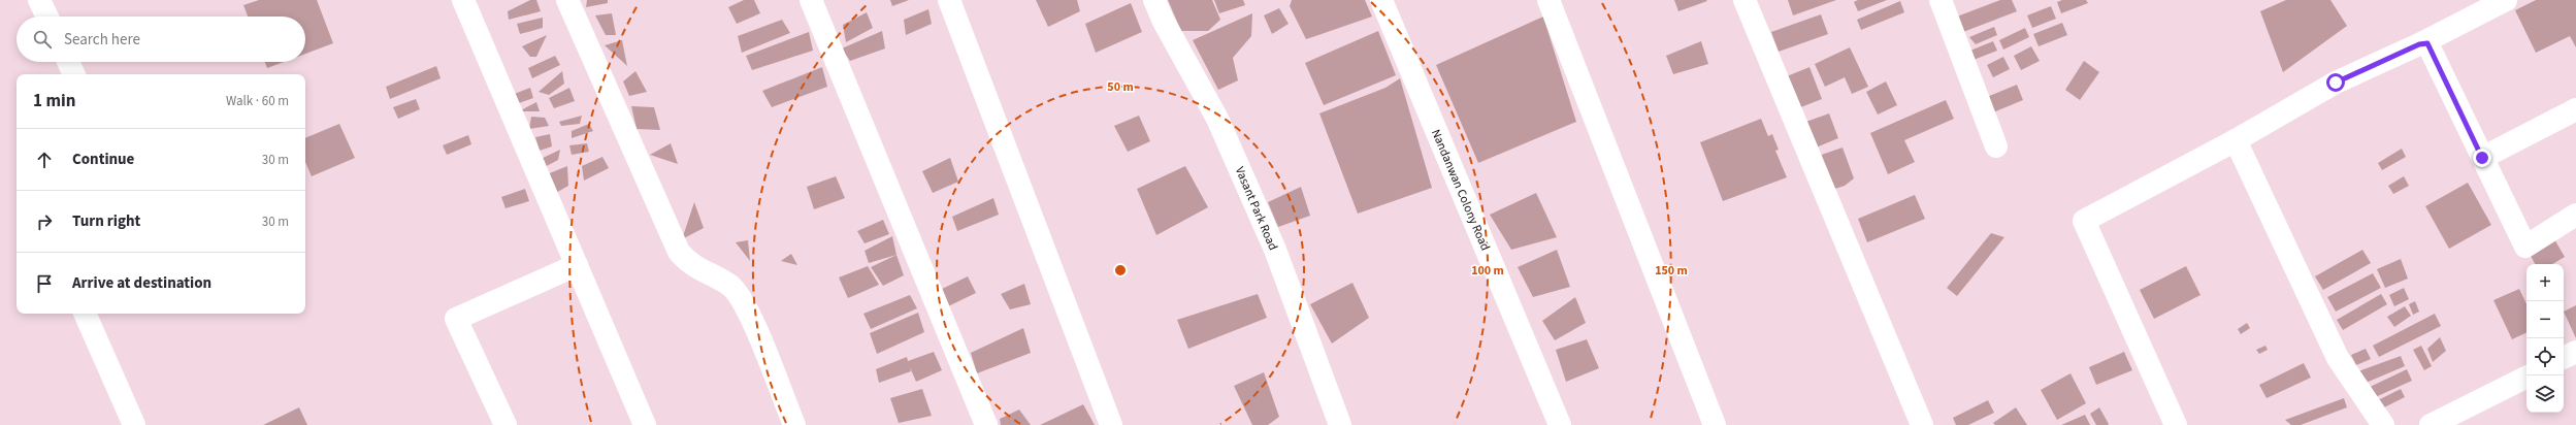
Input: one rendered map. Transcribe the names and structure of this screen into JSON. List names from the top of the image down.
{
  "streets": {
    "street": ["Nandanwan Colony Road", "Vasant Park Road"]
  },
  "page": {
    "search": "Search here",
    "heading": ["1 min", "Walk · 60 m"],
    "list": [
      ["Continue", "30 m"],
      ["Turn right", "30 m"],
      "Arrive at destination"
    ],
    "map_buttons": ["+", "−"]
  },
  "rings": ["50 m", "100 m", "150 m"]
}
